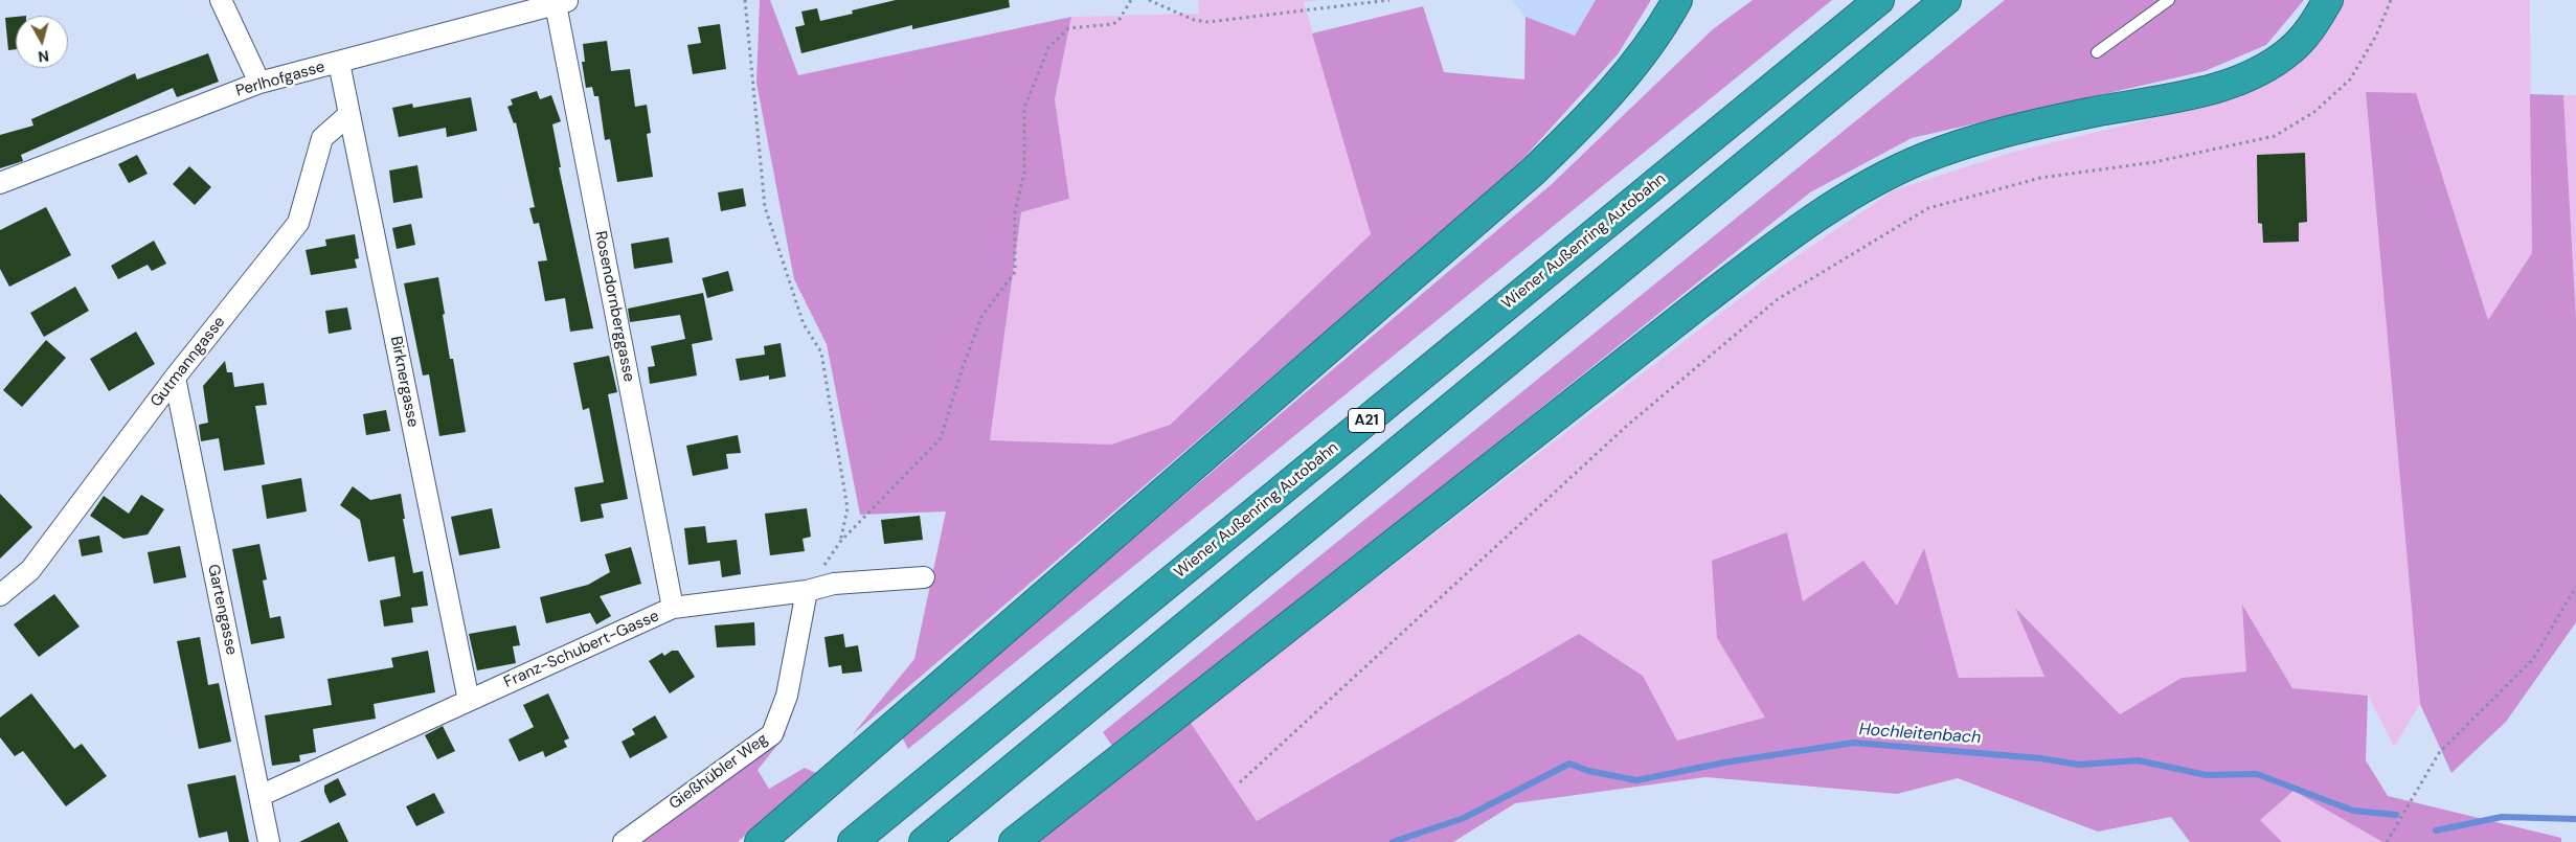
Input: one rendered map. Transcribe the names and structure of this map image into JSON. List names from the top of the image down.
{
  "streets": {
    "highway": ["Wiener Außenring Autobahn", "A21"],
    "street": [
      "Perlhofgasse",
      "Rosendornberggasse",
      "Gutmanngasse",
      "Birknergasse",
      "Gartengasse",
      "Franz-Schubert-Gasse",
      "Gießhübler Weg"
    ]
  },
  "crossings": [
    ["Perlhofgasse", "Rosendornberggasse"],
    ["Perlhofgasse", "Birknergasse"],
    ["Rosendornberggasse", "Franz-Schubert-Gasse"],
    ["Gutmanngasse", "Birknergasse"],
    ["Gutmanngasse", "Gartengasse"],
    ["Birknergasse", "Franz-Schubert-Gasse"],
    ["Gartengasse", "Franz-Schubert-Gasse"],
    ["Franz-Schubert-Gasse", "Gießhübler Weg"]
  ],
  "water": ["Hochleitenbach"],
  "north": "bottom"
}
